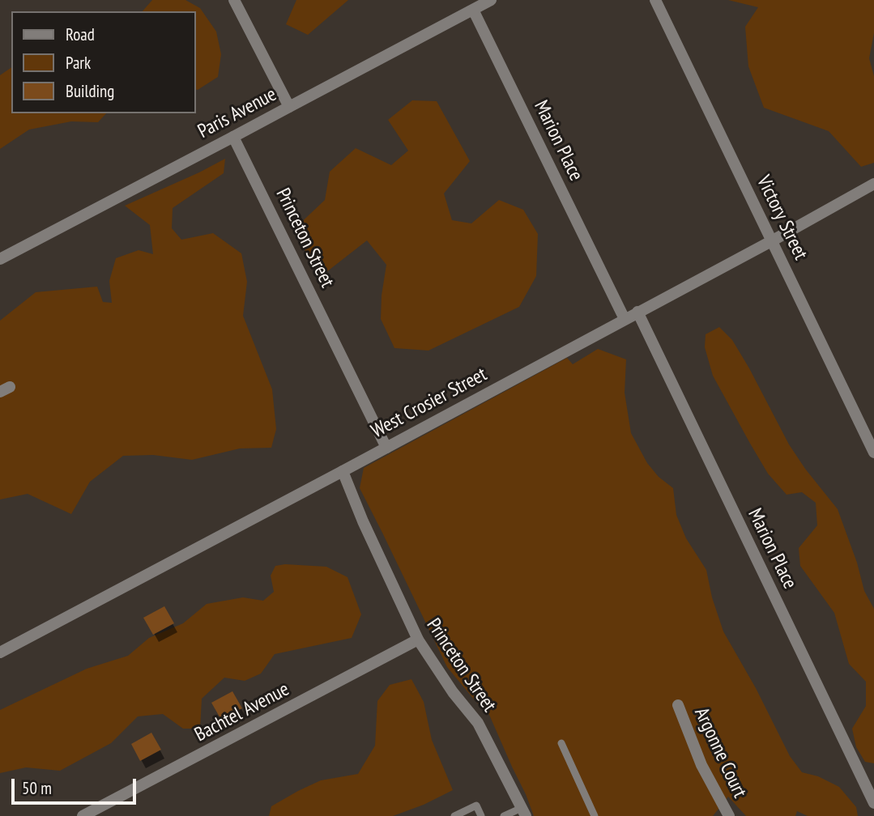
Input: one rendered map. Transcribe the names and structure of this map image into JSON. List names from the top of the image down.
{
  "streets": {
    "street": [
      "Paris Avenue",
      "Marion Place",
      "Victory Street",
      "Princeton Street",
      "West Crosier Street",
      "Bachtel Avenue",
      "Argonne Court"
    ]
  },
  "crossings": [
    ["Paris Avenue", "Marion Place"],
    ["Paris Avenue", "Princeton Street"],
    ["Marion Place", "West Crosier Street"],
    ["Victory Street", "West Crosier Street"],
    ["Princeton Street", "West Crosier Street"],
    ["Princeton Street", "Bachtel Avenue"]
  ],
  "legend": ["Road", "Park", "Building"],
  "scale_bar": "50 m"
}
